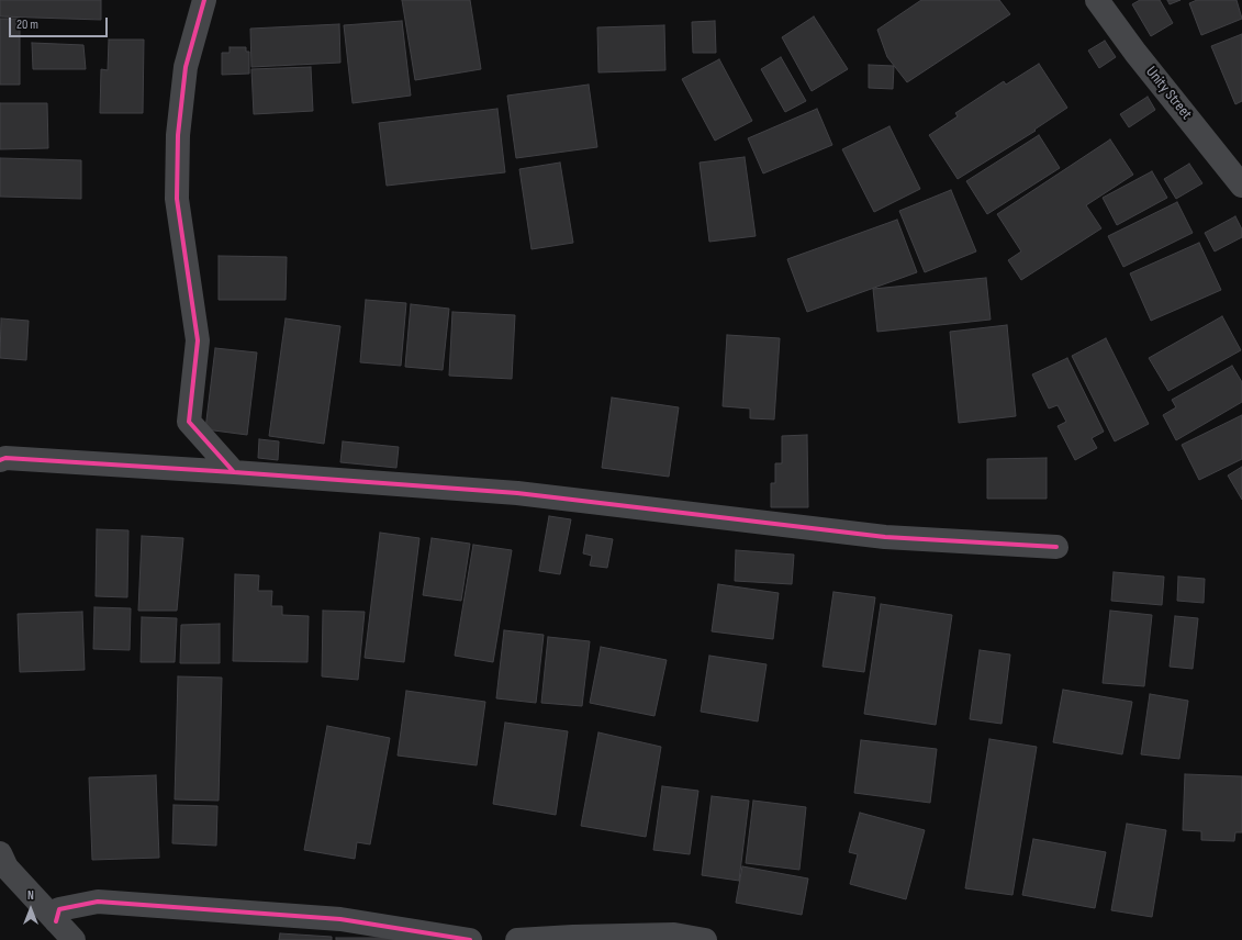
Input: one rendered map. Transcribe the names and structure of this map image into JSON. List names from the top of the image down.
{
  "streets": {
    "street": ["Unity Street"]
  },
  "scale_bar": "20 m",
  "north": "top"
}
